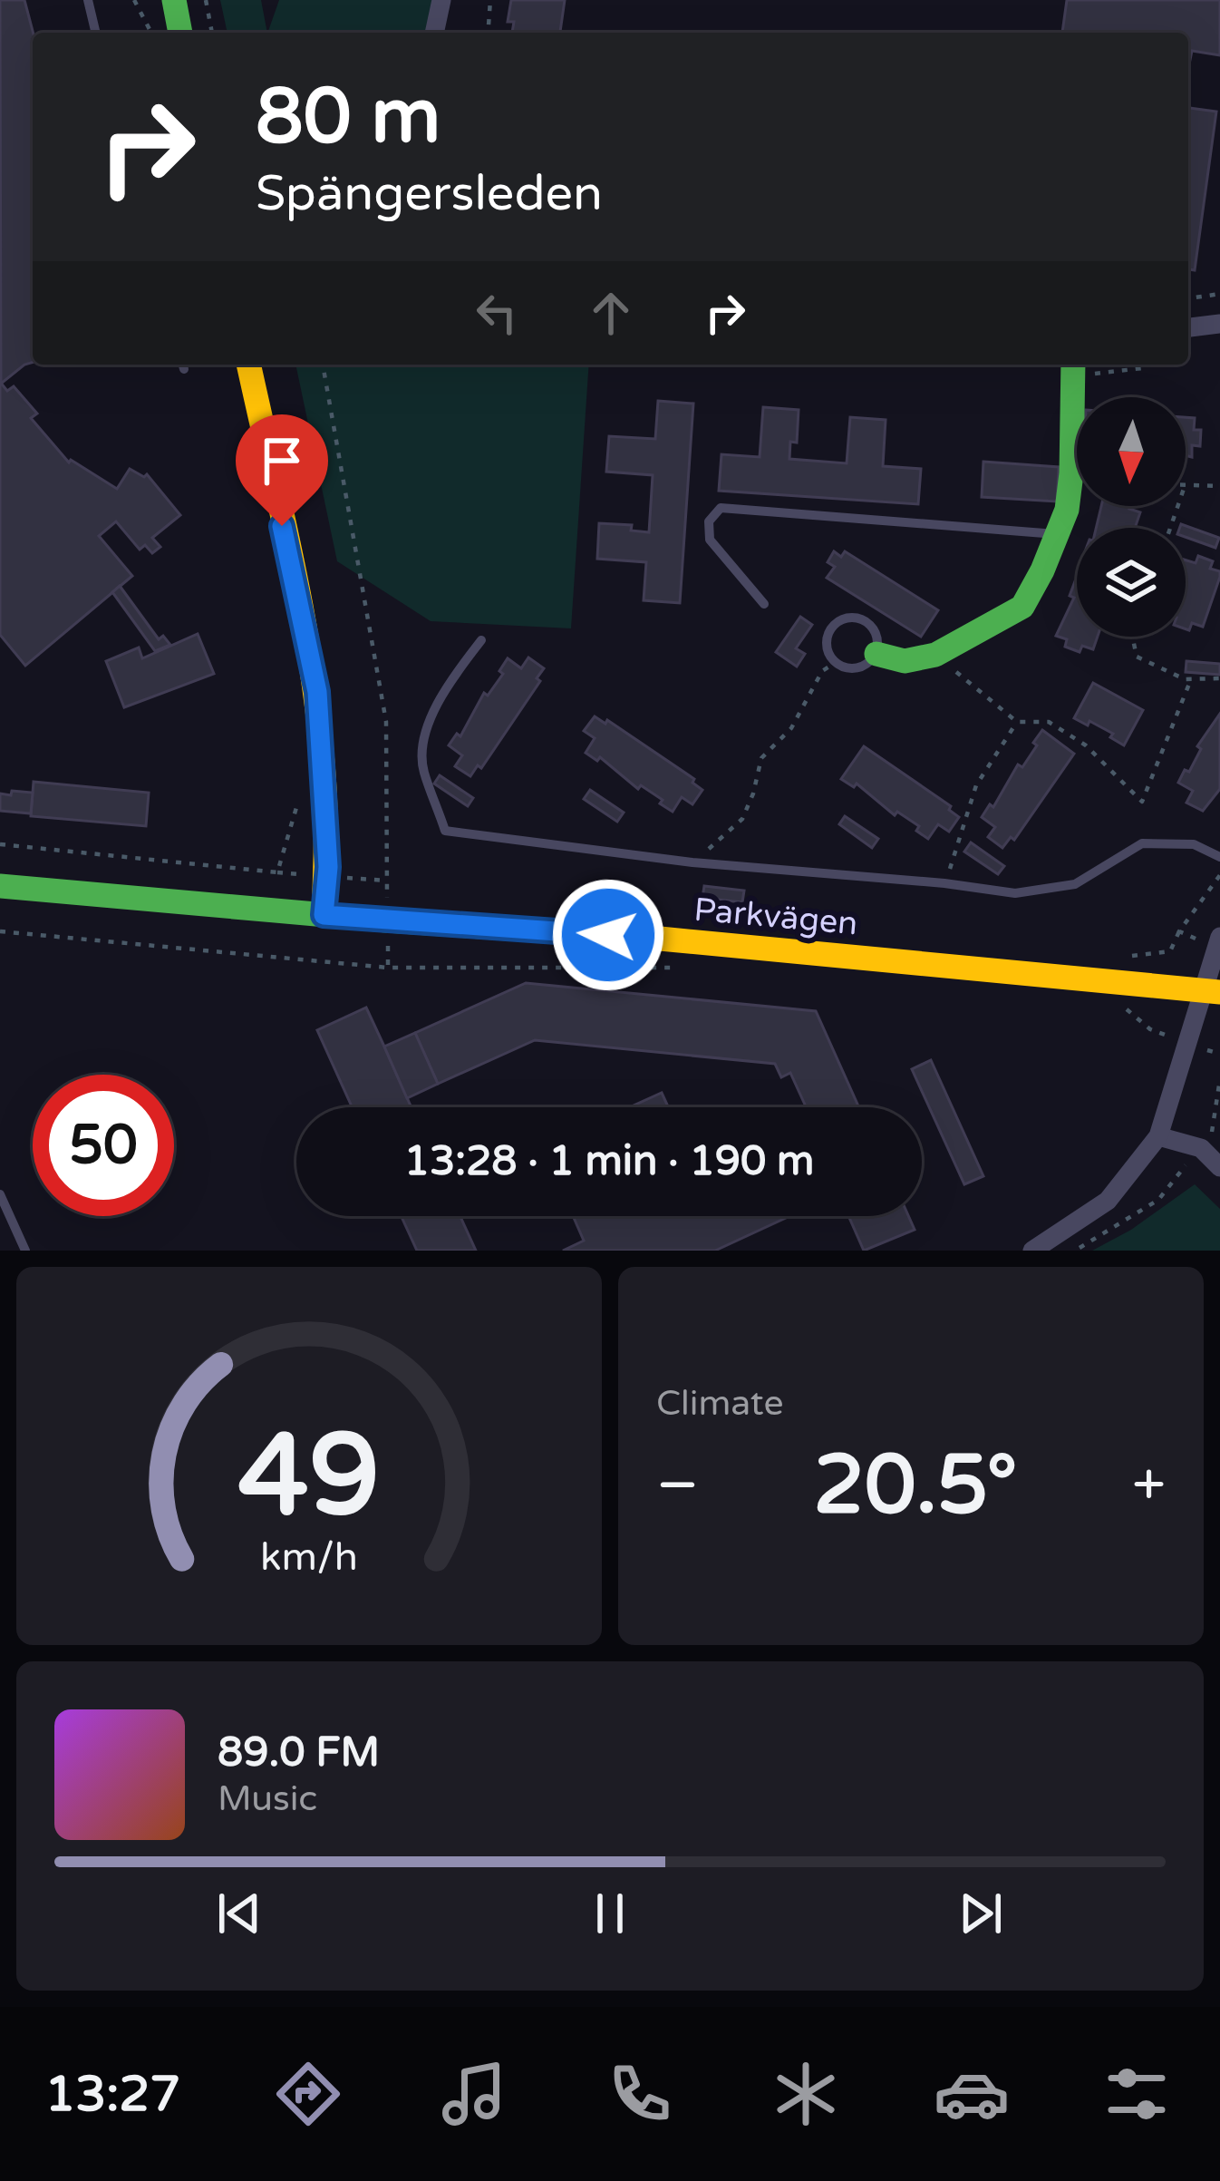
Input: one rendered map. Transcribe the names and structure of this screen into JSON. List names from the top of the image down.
{
  "streets": {
    "main road": ["Parkvägen"]
  },
  "north": "bottom",
  "page": {
    "turn": ["80 m", "Spängersleden"],
    "limit": "50",
    "trip": "13:28 · 1 min · 190 m",
    "tile": "Climate",
    "heat": ["−", "20.5°", "+"],
    "song": ["89.0 FM", "Music"],
    "tabs": "13:27",
    "gauge": ["49", "km/h"]
  }
}
